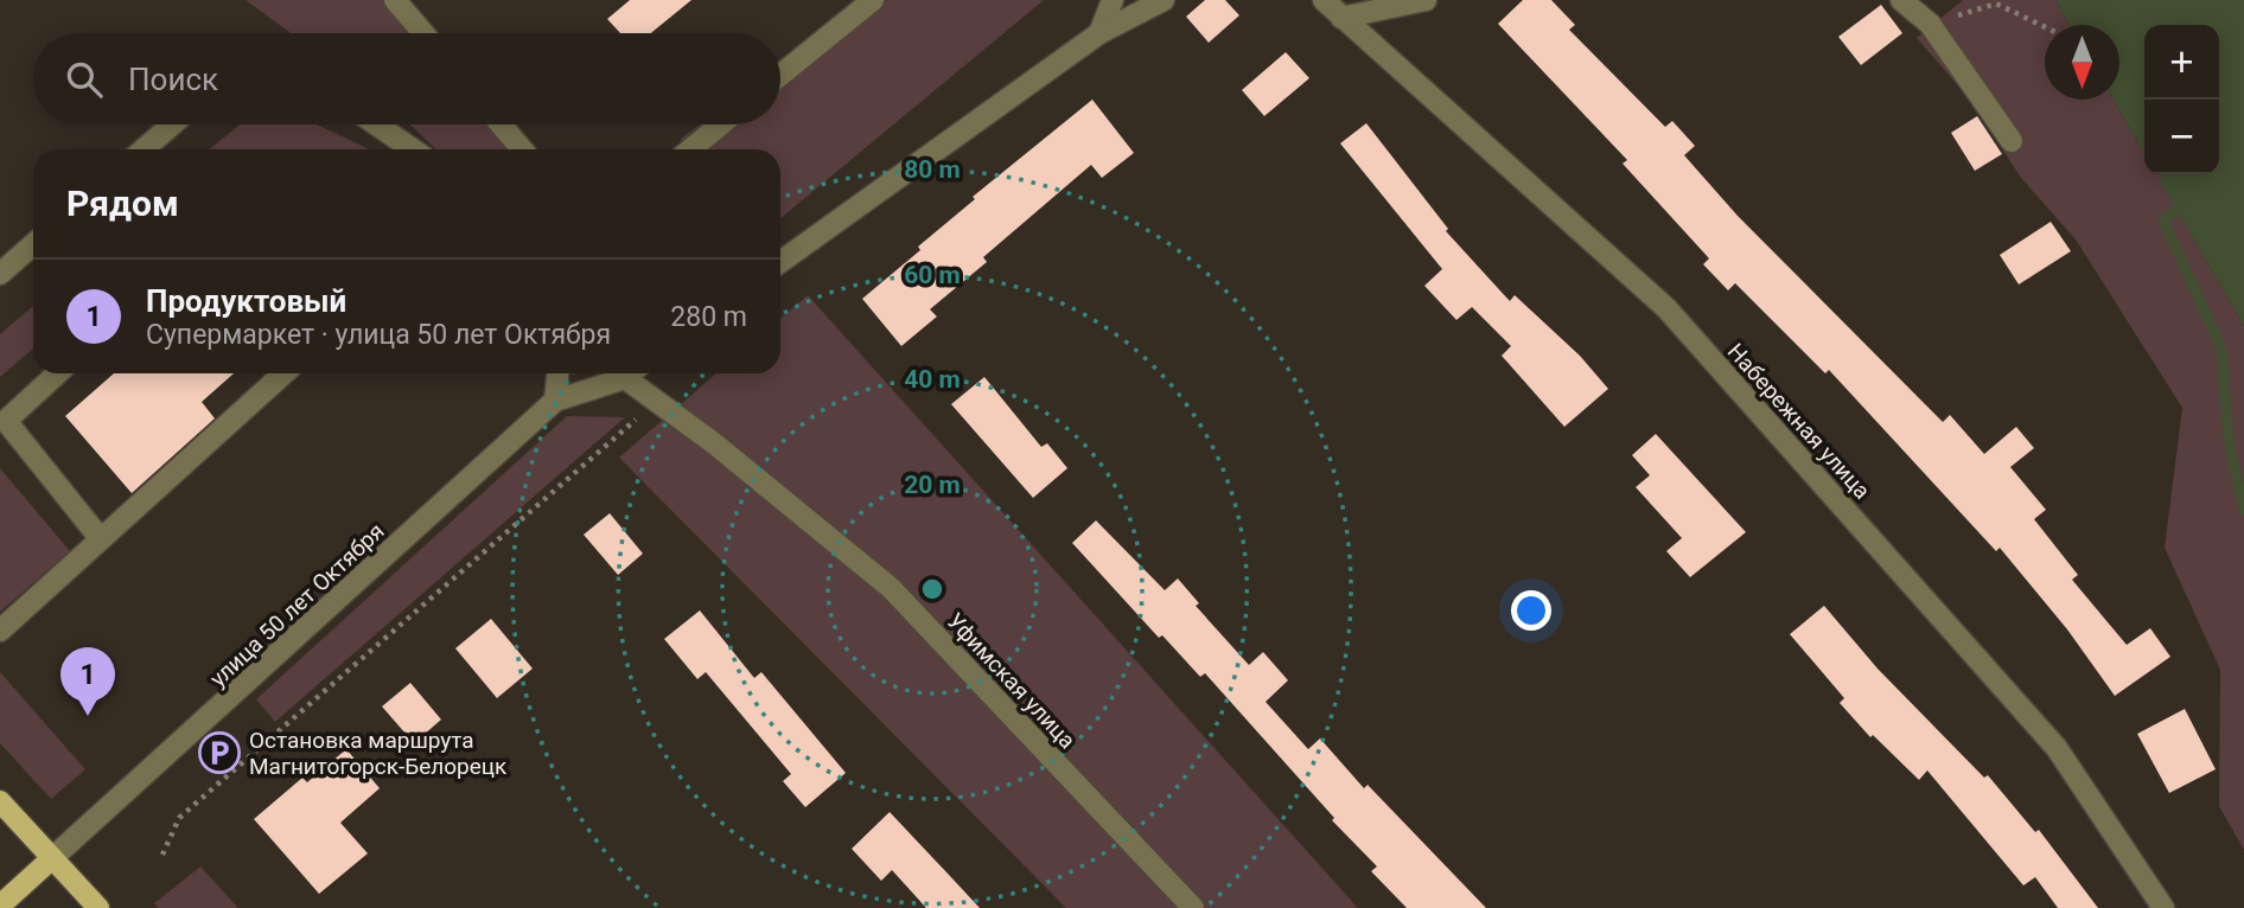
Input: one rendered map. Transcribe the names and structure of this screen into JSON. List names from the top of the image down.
{
  "streets": {
    "main road": ["улица 50 лет Октября"],
    "street": ["Набережная улица", "Уфимская улица"]
  },
  "places": {
    "parking": ["Остановка маршрута Магнитогорск-Белорецк"]
  },
  "north": "bottom",
  "page": {
    "map_buttons": ["+", "−"],
    "search": "Поиск",
    "heading": "Рядом",
    "list": [
      {
        "mark": "1",
        "name": "Продуктовый",
        "note": "Супермаркет · улица 50 лет Октября",
        "value": "280 m"
      }
    ],
    "pins": "1"
  },
  "rings": [
    "80 m",
    "60 m",
    "40 m",
    "20 m"
  ]
}
